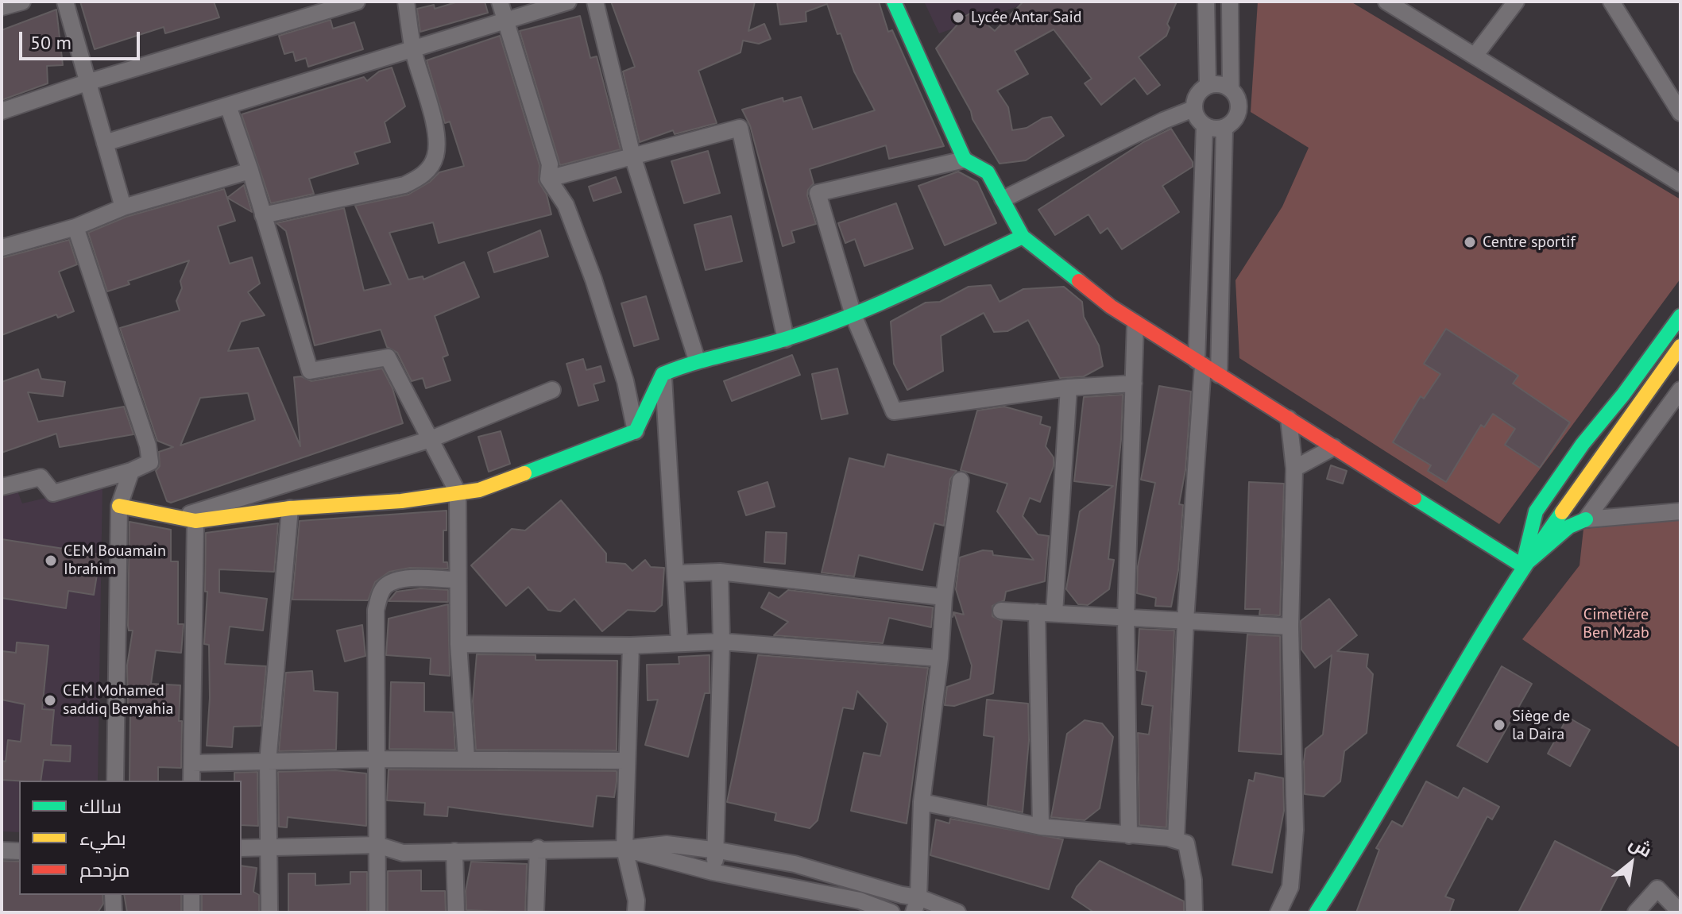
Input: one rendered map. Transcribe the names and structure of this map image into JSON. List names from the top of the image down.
{
  "parks": ["Cimetière Ben Mzab"],
  "places": [
    "Lycée Antar Said",
    "Centre sportif",
    "CEM Bouamain Ibrahim",
    "CEM Mohamed saddiq Benyahia",
    "Siège de la Daira"
  ],
  "legend": ["سالك", "بطيء", "مزدحم"],
  "scale_bar": "50 m",
  "north": "top right"
}
